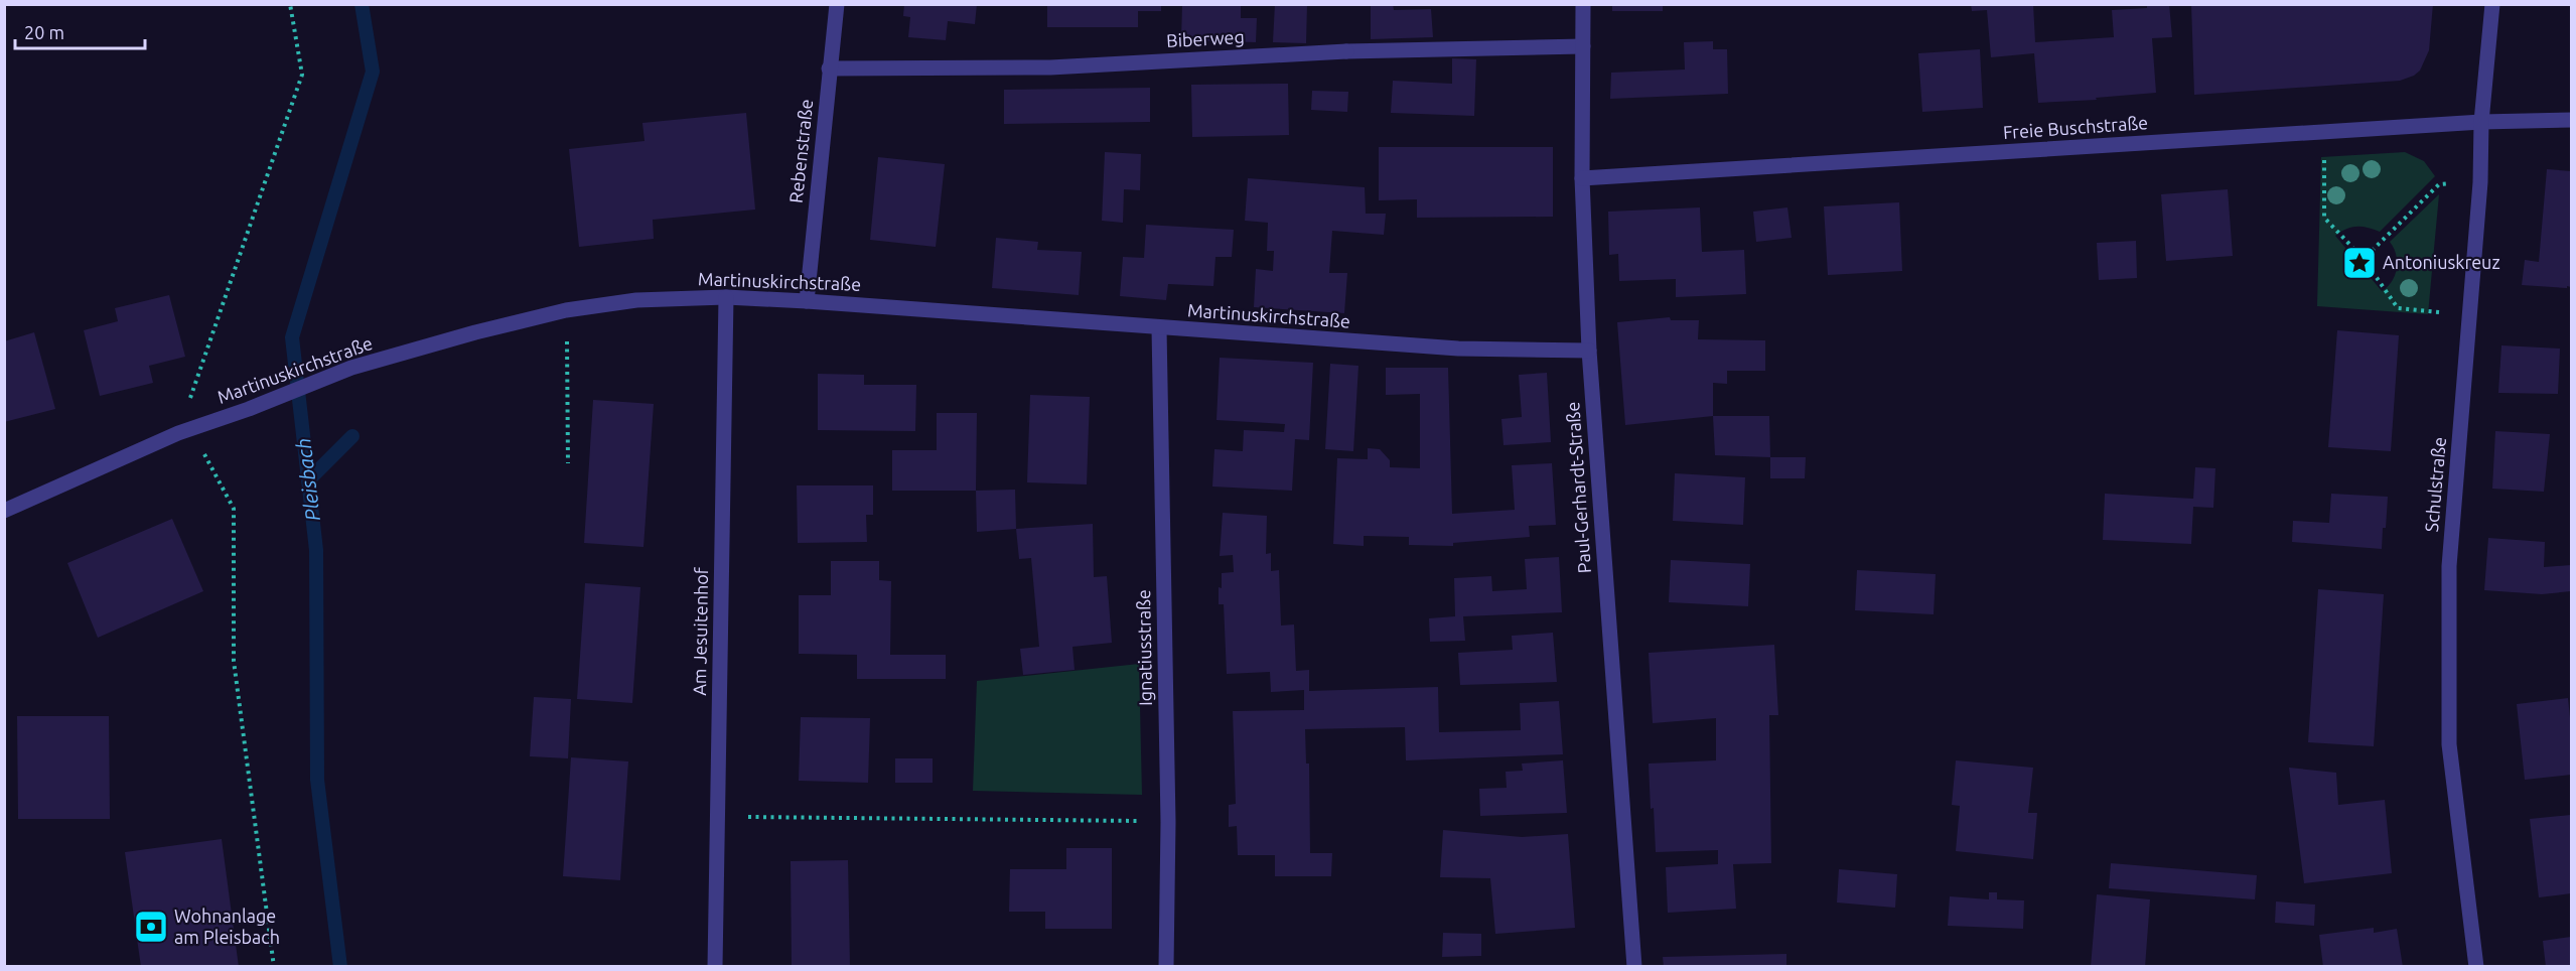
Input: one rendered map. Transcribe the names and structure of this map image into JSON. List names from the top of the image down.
{
  "streets": {
    "street": [
      "Biberweg",
      "Freie Buschstraße",
      "Rebenstraße",
      "Martinuskirchstraße",
      "Schulstraße",
      "Paul-Gerhardt-Straße",
      "Am Jesuitenhof",
      "Ignatiusstraße"
    ]
  },
  "crossings": [
    ["Biberweg", "Rebenstraße"],
    ["Biberweg", "Paul-Gerhardt-Straße"],
    ["Freie Buschstraße", "Schulstraße"],
    ["Freie Buschstraße", "Paul-Gerhardt-Straße"],
    ["Rebenstraße", "Martinuskirchstraße"],
    ["Martinuskirchstraße", "Paul-Gerhardt-Straße"],
    ["Martinuskirchstraße", "Am Jesuitenhof"],
    ["Martinuskirchstraße", "Ignatiusstraße"]
  ],
  "water": ["Pleisbach"],
  "places": {
    "place": ["Antoniuskreuz"],
    "bank": ["Wohnanlage am Pleisbach"]
  },
  "scale_bar": "20 m"
}
